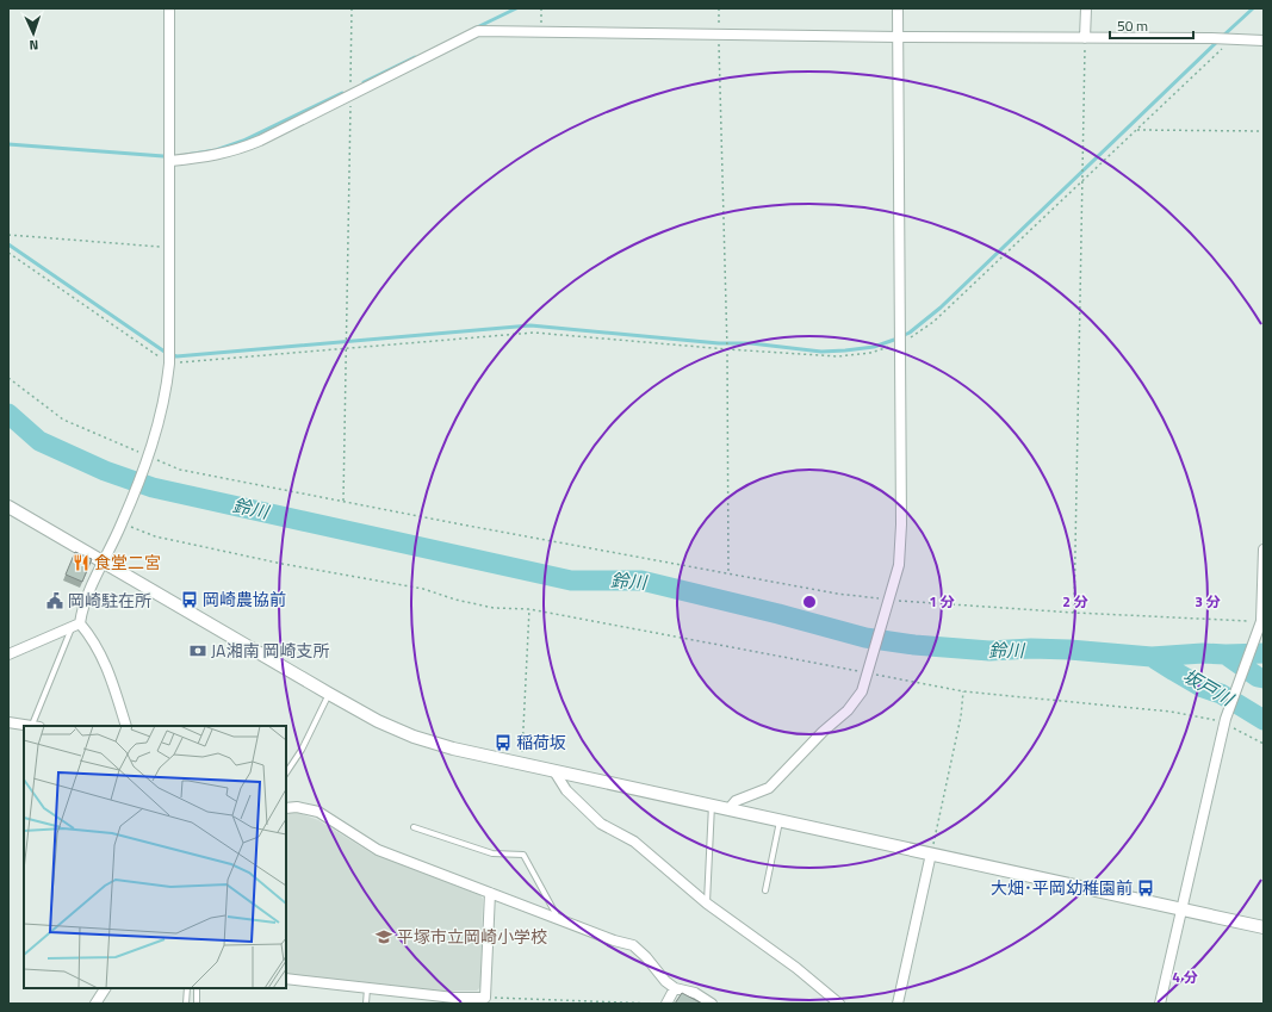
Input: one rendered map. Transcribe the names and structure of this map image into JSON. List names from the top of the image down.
{
  "water": ["鈴川", "坂戸川"],
  "places": {
    "restaurant": ["食堂二宮"],
    "bus stop": ["岡崎農協前", "稲荷坂", "大畑･平岡幼稚園前"],
    "public building": ["岡崎駐在所"],
    "bank": ["JA湘南 岡崎支所"],
    "school or university": ["平塚市立岡崎小学校"]
  },
  "scale_bar": "50 m",
  "north": "bottom",
  "rings": [
    "1 分",
    "2 分",
    "3 分",
    "4 分"
  ]
}
